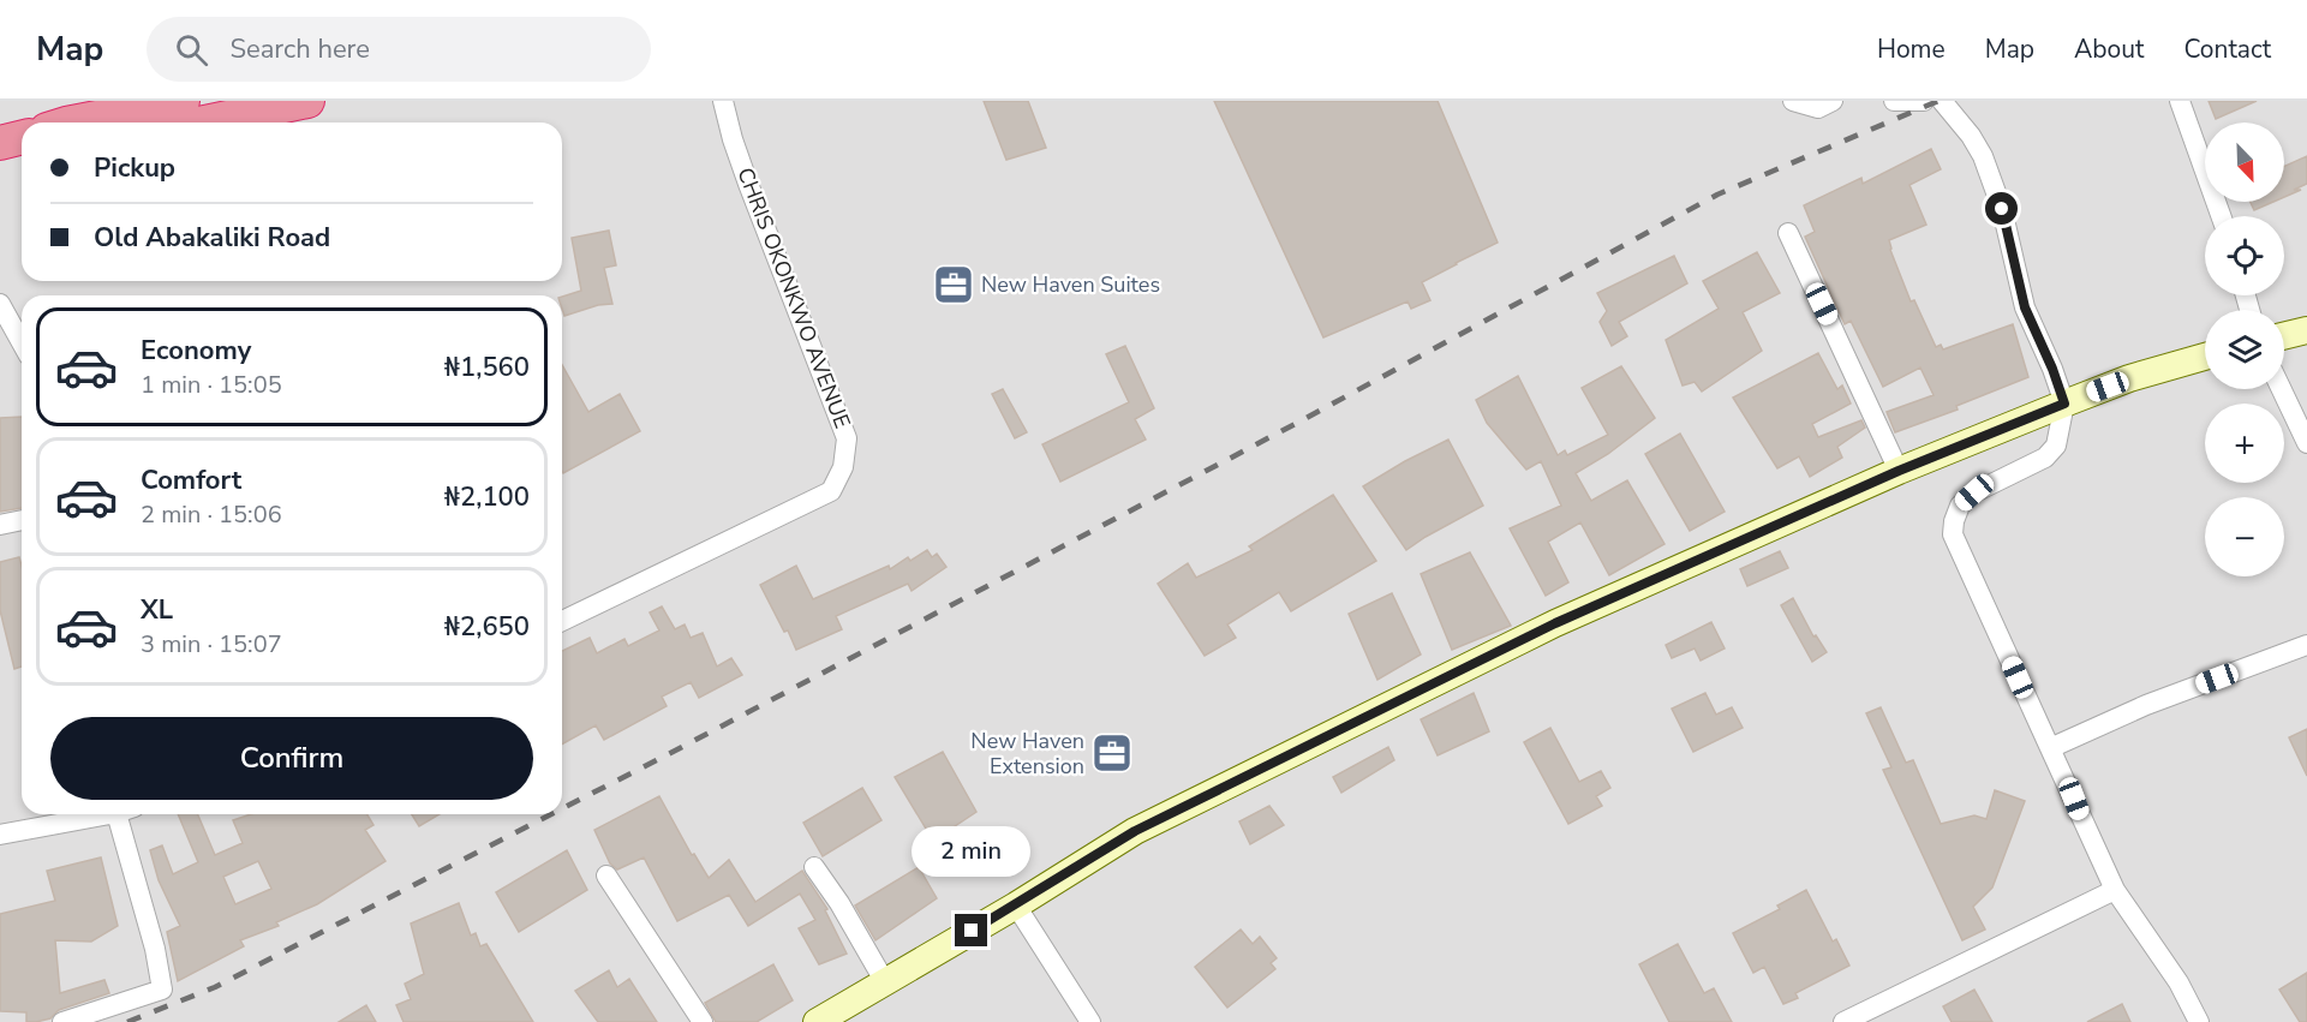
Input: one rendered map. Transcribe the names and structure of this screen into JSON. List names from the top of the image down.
{
  "streets": {
    "street": ["CHRIS OKONKWO AVENUE"]
  },
  "places": {
    "office": ["New Haven Suites", "New Haven Extension"]
  },
  "north": "bottom right",
  "page": {
    "header": "Map",
    "search": "Search here",
    "nav": [
      "Home",
      "Map",
      "About",
      "Contact"
    ],
    "map_buttons": ["+", "−"],
    "banner": ["Pickup", "Old Abakaliki Road"],
    "list": [
      {
        "name": "Economy",
        "note": "1 min · 15:05",
        "value": "₦1,560"
      },
      {
        "name": "Comfort",
        "note": "2 min · 15:06",
        "value": "₦2,100"
      },
      {
        "name": "XL",
        "note": "3 min · 15:07",
        "value": "₦2,650"
      }
    ],
    "buttons": "Confirm",
    "bubble": "2 min"
  }
}
